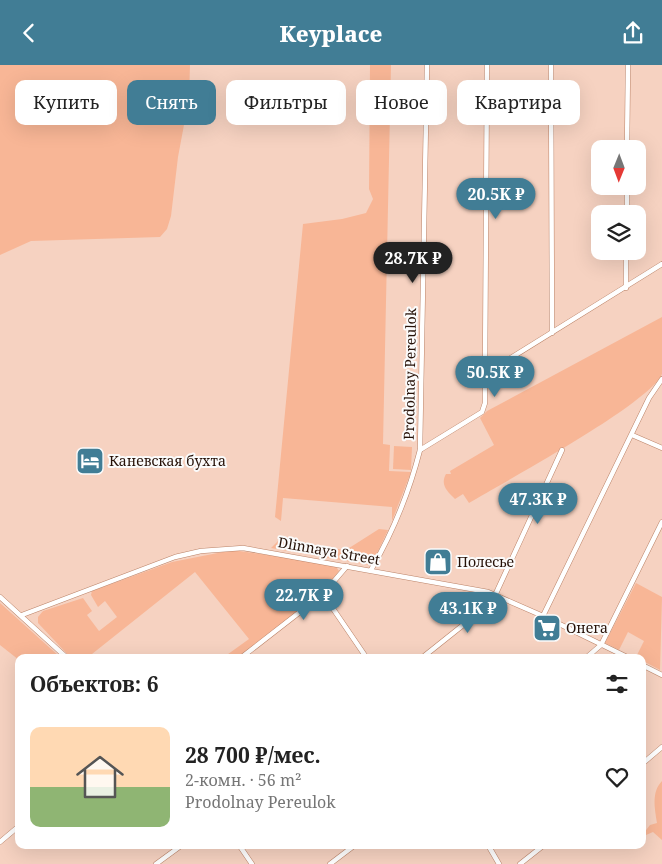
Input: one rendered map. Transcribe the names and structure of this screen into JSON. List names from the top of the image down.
{
  "streets": {
    "street": ["Prodolnay Pereulok", "Dlinnaya Street"]
  },
  "crossings": [
    ["Prodolnay Pereulok", "Dlinnaya Street"]
  ],
  "places": {
    "hotel": ["Каневская бухта"],
    "shop": ["Полесье"],
    "supermarket": ["Онега"]
  },
  "north": "bottom",
  "page": {
    "header": "Keyplace",
    "chip": [
      "Купить",
      "Снять",
      "Фильтры",
      "Новое",
      "Квартира"
    ],
    "price": [
      "20.5K ₽",
      "28.7K ₽",
      "50.5K ₽",
      "47.3K ₽",
      "22.7K ₽",
      "43.1K ₽"
    ],
    "heading": "Объектов: 6",
    "list": [
      {
        "name": "28 700 ₽/мес.",
        "note": "2-комн. · 56 m² · Prodolnay Pereulok"
      }
    ]
  }
}
